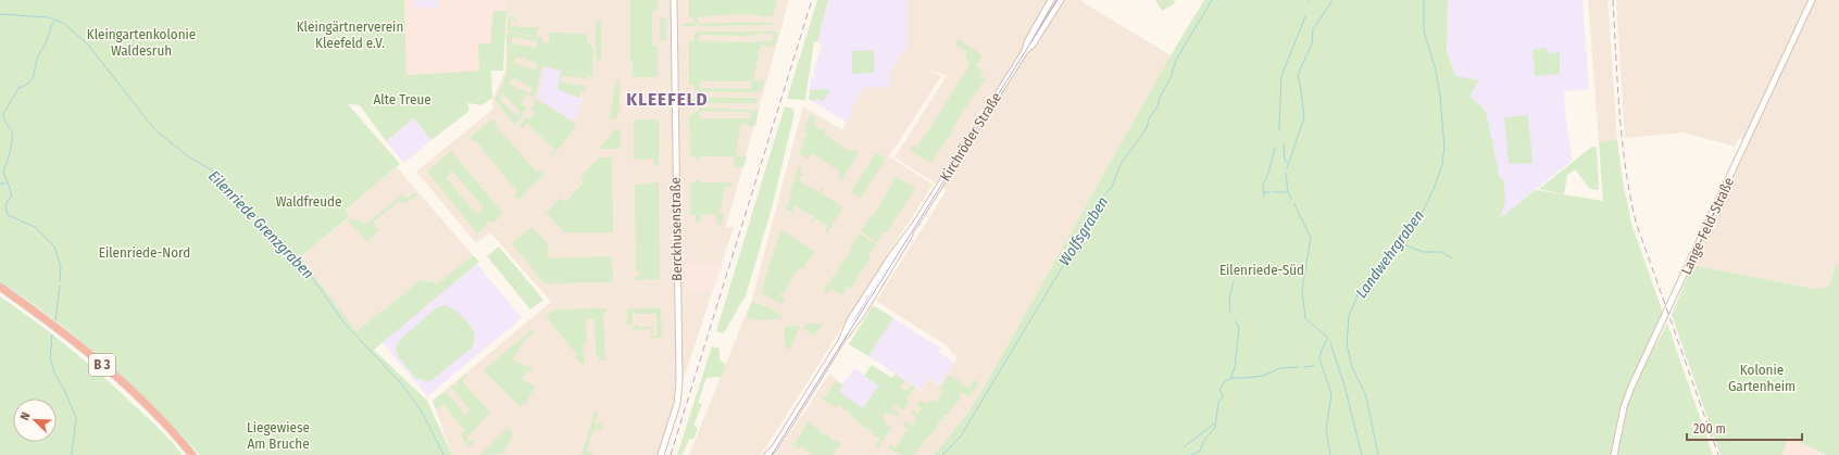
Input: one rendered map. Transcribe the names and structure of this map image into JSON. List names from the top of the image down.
{
  "streets": {
    "highway": ["B 3"],
    "street": ["Kirchröder Straße", "Lange-Feld-Straße", "Berckhusenstraße"]
  },
  "districts": ["KLEEFELD"],
  "water": ["Eilenriede Grenzgraben", "Wolfsgraben", "Landwehrgraben"],
  "parks": [
    "Kleingärtnerverein Kleefeld e.V.",
    "Kleingartenkolonie Waldesruh",
    "Alte Treue",
    "Waldfreude",
    "Eilenriede-Nord",
    "Eilenriede-Süd",
    "Kolonie Gartenheim",
    "Liegewiese Am Bruche"
  ],
  "scale_bar": "200 m",
  "north": "top left"
}
